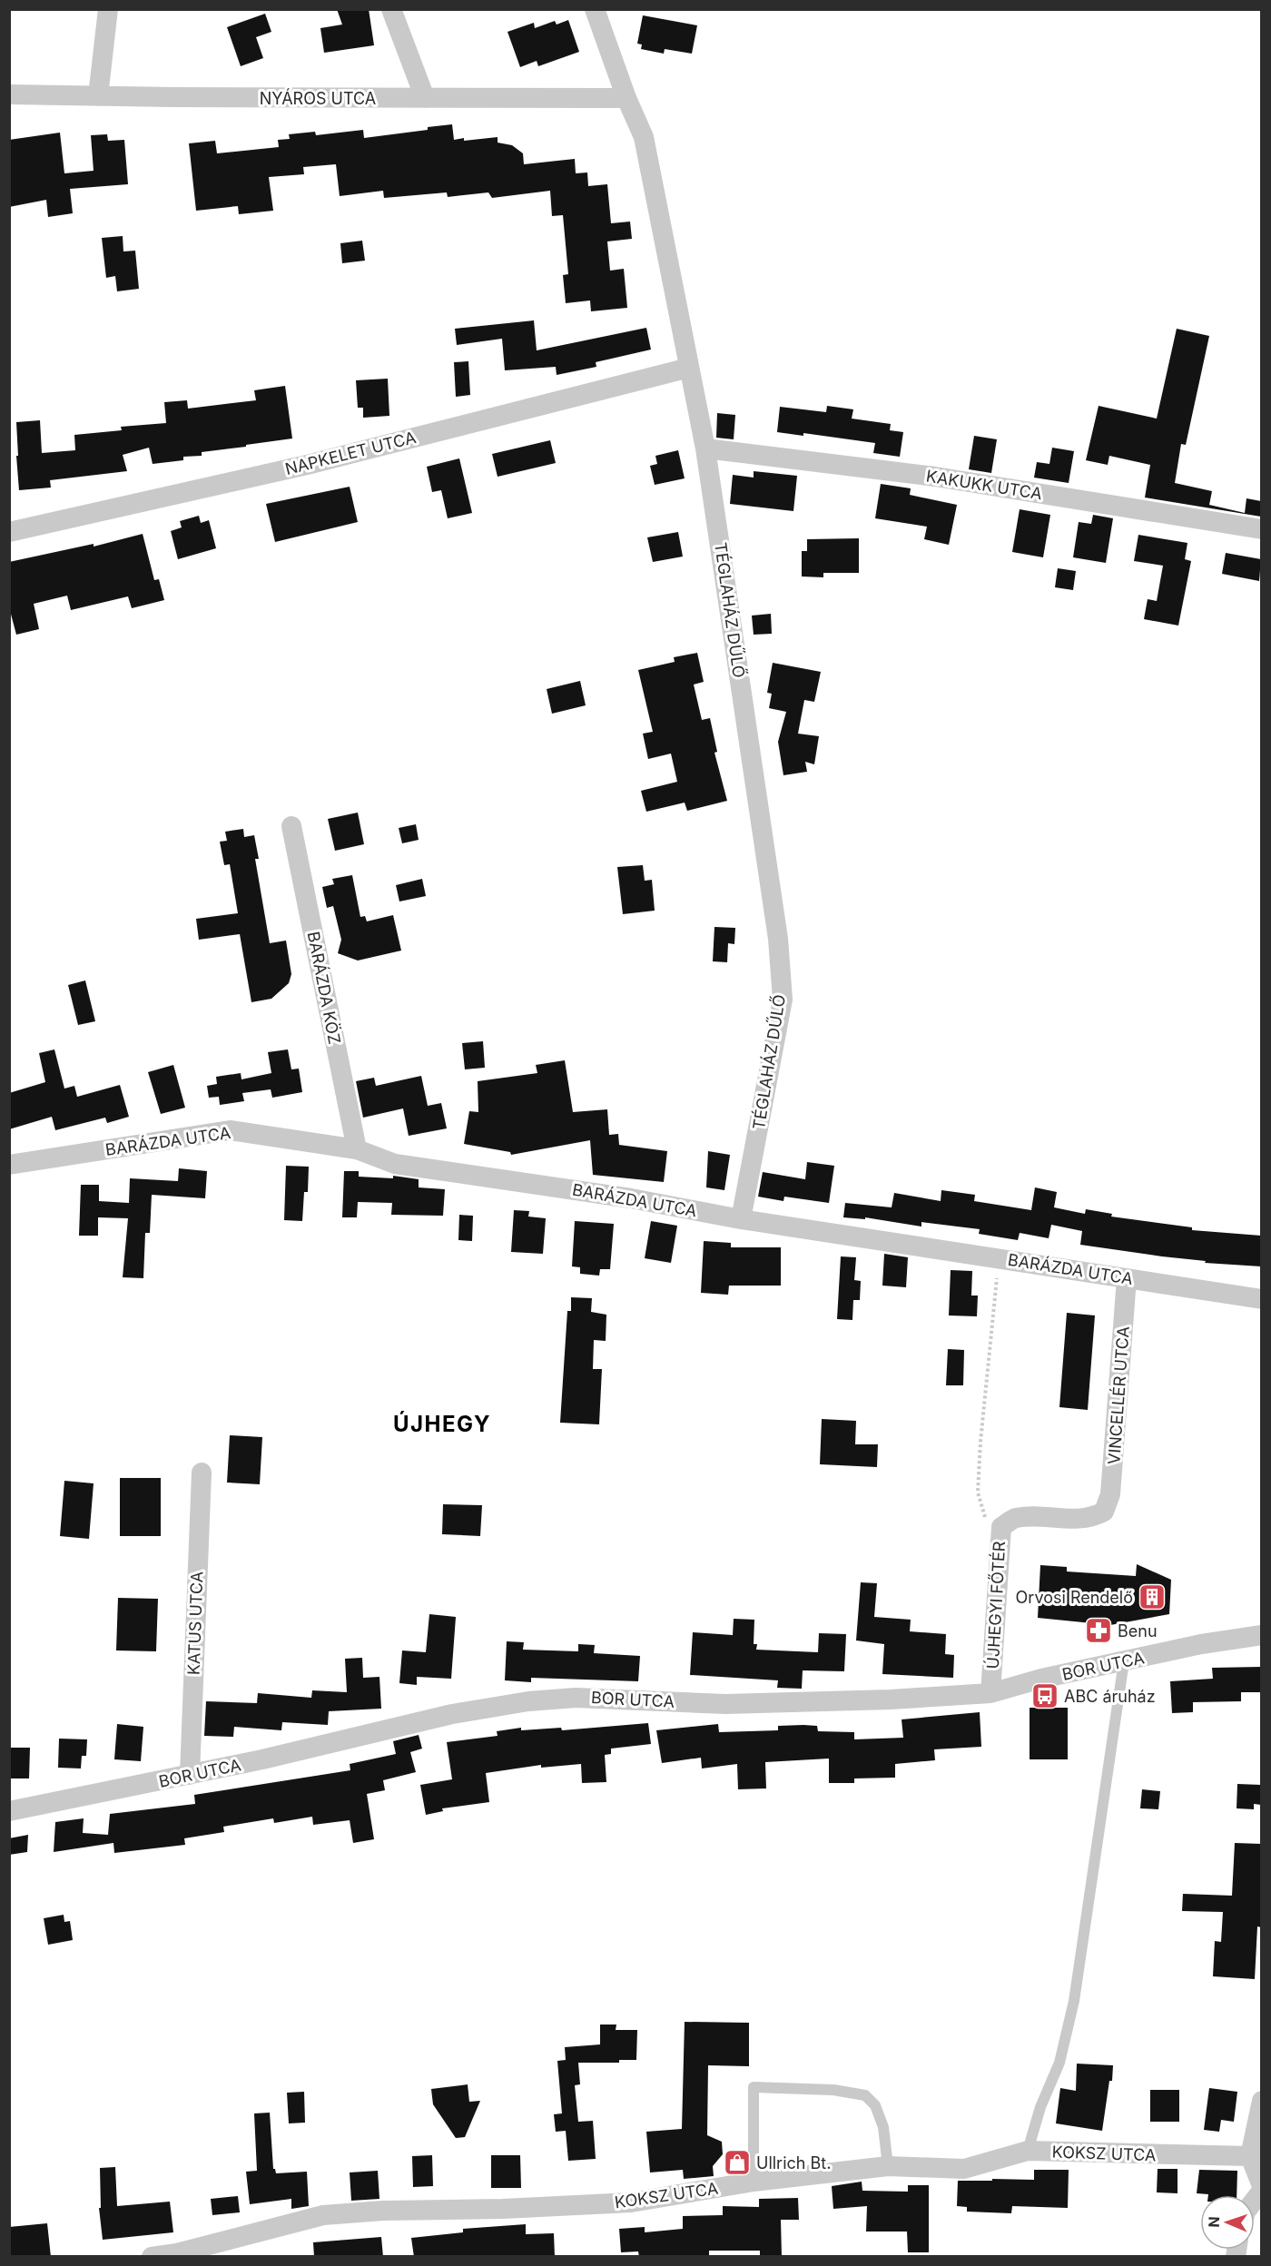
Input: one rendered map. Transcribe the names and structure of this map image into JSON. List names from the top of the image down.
{
  "streets": {
    "street": [
      "NYÁROS UTCA",
      "NAPKELET UTCA",
      "KAKUKK UTCA",
      "TÉGLAHÁZ DŰLŐ",
      "BARÁZDA KÖZ",
      "BARÁZDA UTCA",
      "VINCELLÉR UTCA",
      "ÚJHEGYI FŐTÉR",
      "KATUS UTCA",
      "BOR UTCA",
      "KOKSZ UTCA"
    ]
  },
  "crossings": [
    ["NYÁROS UTCA", "TÉGLAHÁZ DŰLŐ"],
    ["NAPKELET UTCA", "TÉGLAHÁZ DŰLŐ"],
    ["KAKUKK UTCA", "TÉGLAHÁZ DŰLŐ"],
    ["TÉGLAHÁZ DŰLŐ", "BARÁZDA UTCA"],
    ["BARÁZDA KÖZ", "BARÁZDA UTCA"],
    ["BARÁZDA UTCA", "VINCELLÉR UTCA"],
    ["VINCELLÉR UTCA", "ÚJHEGYI FŐTÉR"],
    ["ÚJHEGYI FŐTÉR", "BOR UTCA"],
    ["KATUS UTCA", "BOR UTCA"]
  ],
  "districts": ["ÚJHEGY"],
  "places": {
    "building": ["Orvosi Rendelő"],
    "pharmacy": ["Benu"],
    "bus stop": ["ABC áruház"],
    "shop": ["Ullrich Bt."]
  },
  "north": "left"
}
